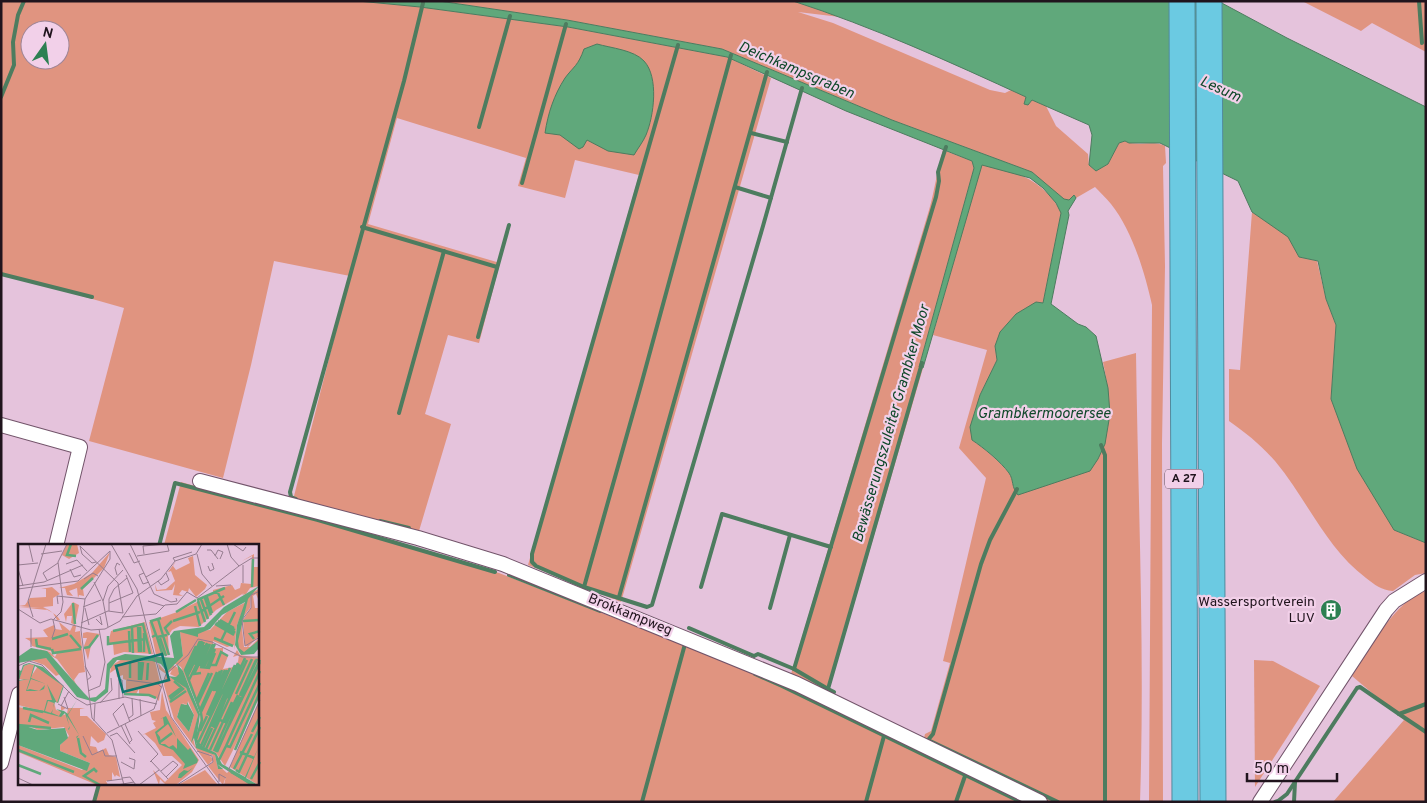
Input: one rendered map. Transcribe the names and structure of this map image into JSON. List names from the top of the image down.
{
  "streets": {
    "highway": ["A 27"],
    "street": ["Brokkampweg"]
  },
  "water": [
    "Deichkampsgraben",
    "Lesum",
    "Grambkermoorersee",
    "Bewässerungszuleiter Grambker Moor"
  ],
  "places": {
    "building": ["Wassersportverein LUV"]
  },
  "scale_bar": "50 m",
  "north": "top"
}
